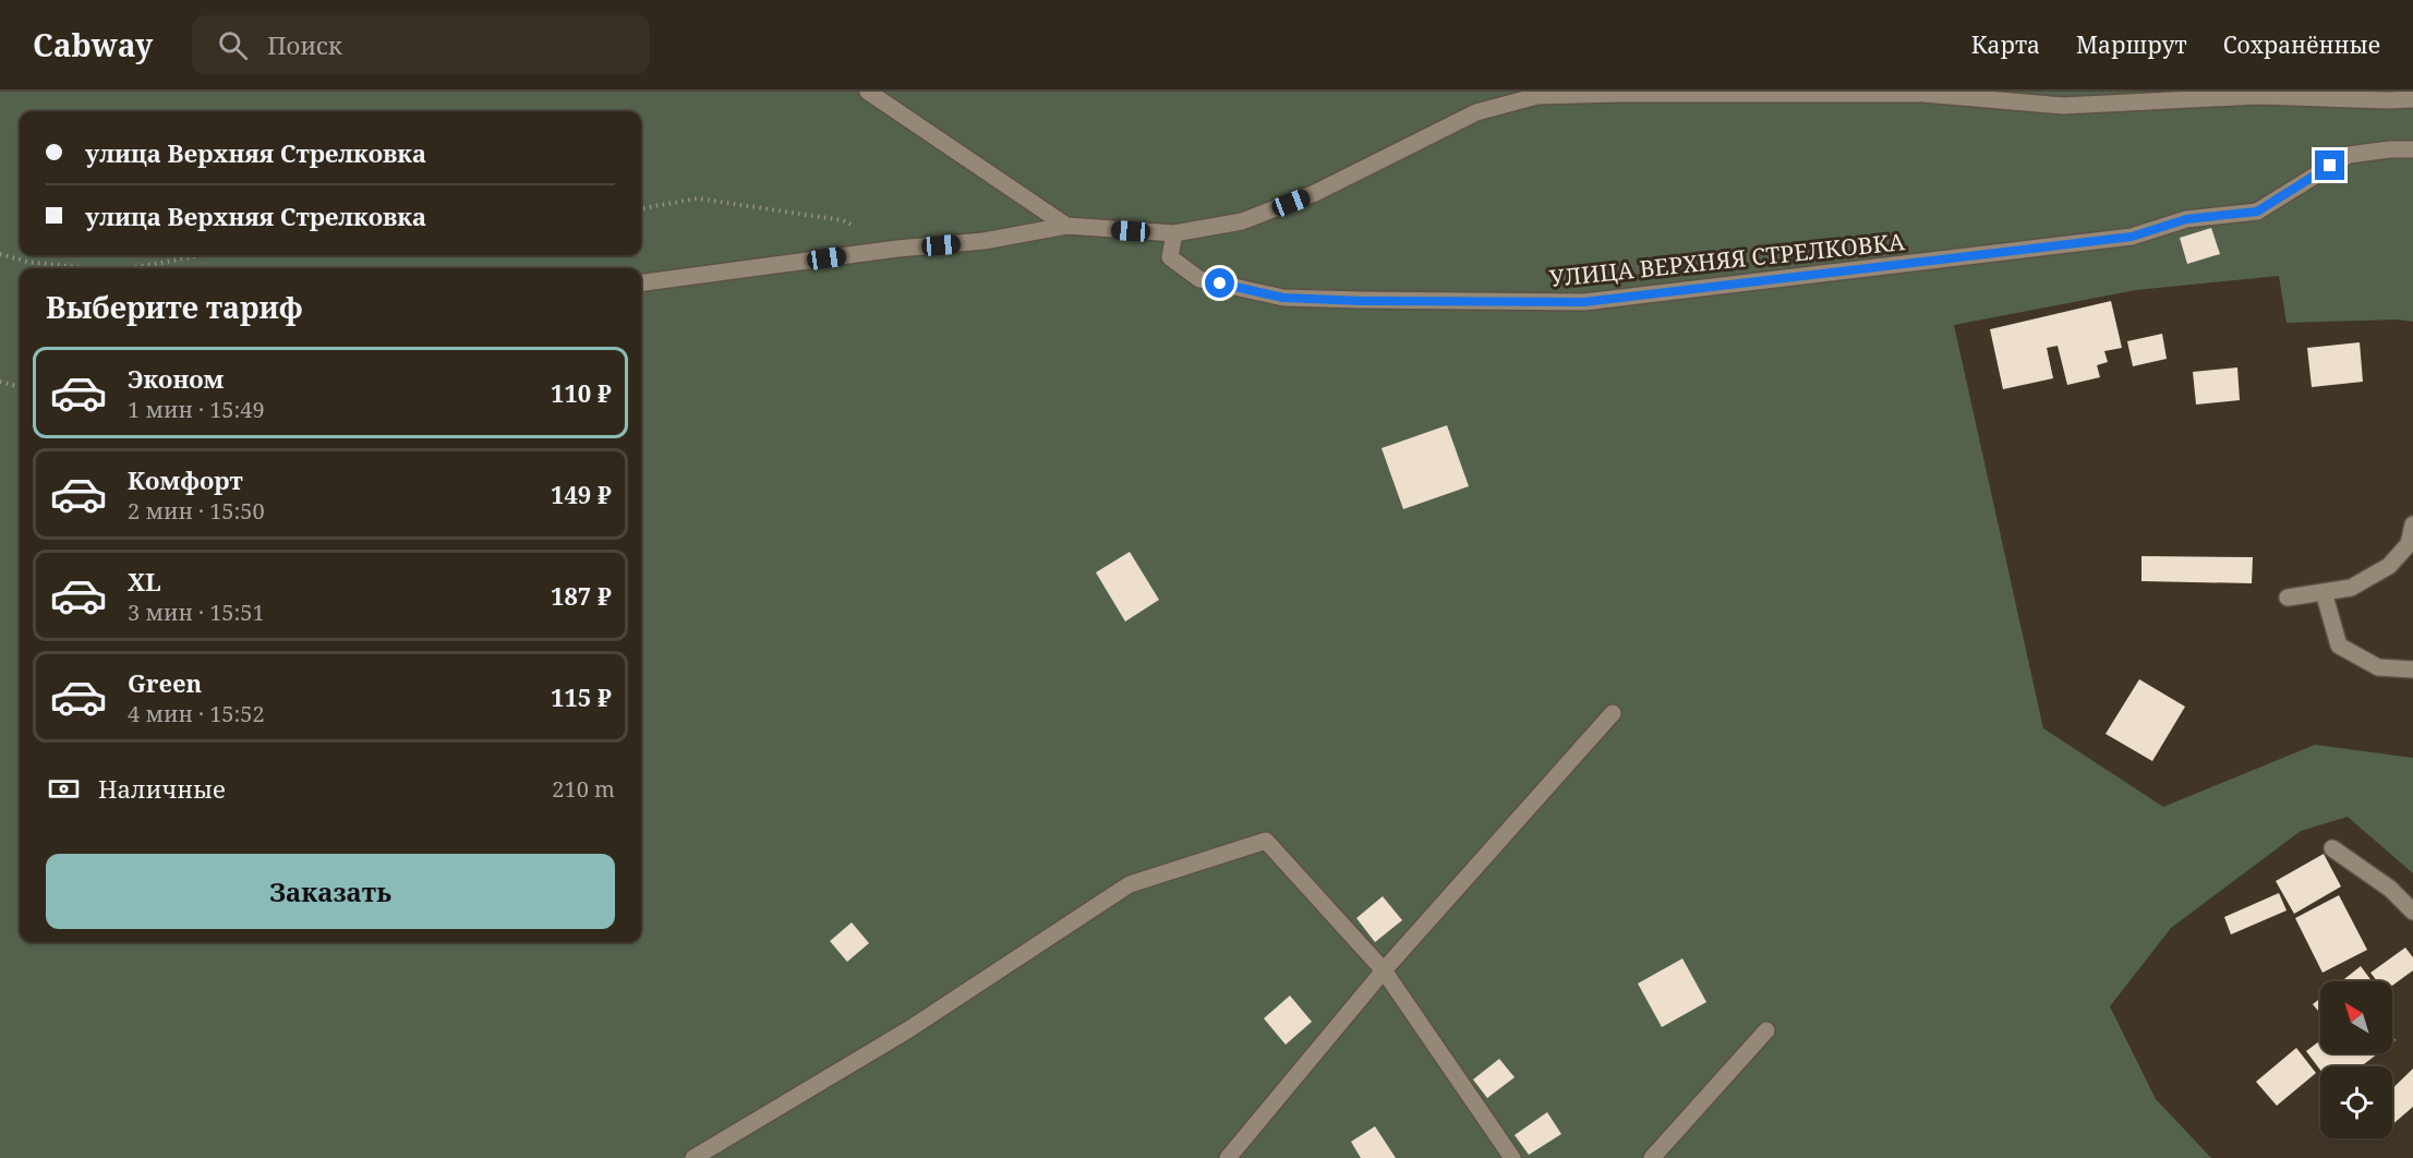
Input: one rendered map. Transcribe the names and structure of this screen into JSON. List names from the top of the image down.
{
  "streets": {
    "street": ["УЛИЦА ВЕРХНЯЯ СТРЕЛКОВКА"]
  },
  "north": "top left",
  "page": {
    "header": "Cabway",
    "search": "Поиск",
    "nav": ["Карта", "Маршрут", "Сохранённые"],
    "banner": ["улица Верхняя Стрелковка", "улица Верхняя Стрелковка"],
    "heading": "Выберите тариф",
    "list": [
      {
        "name": "Эконом",
        "note": "1 мин · 15:49",
        "value": "110 ₽"
      },
      {
        "name": "Комфорт",
        "note": "2 мин · 15:50",
        "value": "149 ₽"
      },
      {
        "name": "XL",
        "note": "3 мин · 15:51",
        "value": "187 ₽"
      },
      {
        "name": "Green",
        "note": "4 мин · 15:52",
        "value": "115 ₽"
      }
    ],
    "pay": ["Наличные", "210 m"],
    "buttons": "Заказать"
  }
}
